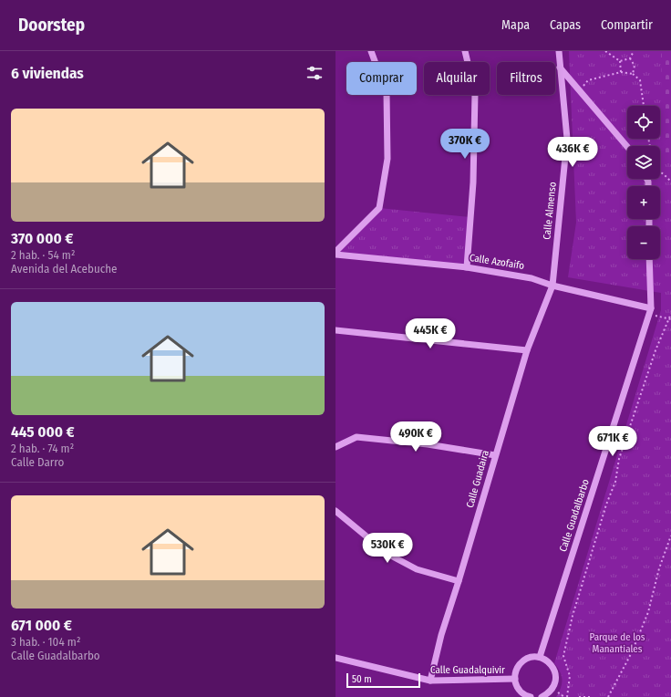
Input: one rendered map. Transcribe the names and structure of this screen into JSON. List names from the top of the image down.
{
  "streets": {
    "street": [
      "Calle Almenso",
      "Calle Azofaifo",
      "Calle Guadaira",
      "Calle Guadalbarbo",
      "Calle Guadalquivir"
    ]
  },
  "crossings": [
    ["Calle Almenso", "Calle Azofaifo"],
    ["Calle Almenso", "Calle Guadaira"],
    ["Calle Azofaifo", "Calle Guadaira"],
    ["Calle Azofaifo", "Calle Guadalbarbo"],
    ["Calle Guadaira", "Calle Guadalquivir"]
  ],
  "parks": ["Parque de los Manantiales"],
  "scale_bar": "50 m",
  "page": {
    "header": "Doorstep",
    "nav": ["Mapa", "Capas", "Compartir"],
    "heading": "6 viviendas",
    "chip": ["Comprar", "Alquilar", "Filtros"],
    "list": [
      {
        "name": "370 000 €",
        "note": "2 hab. · 54 m² · Avenida del Acebuche"
      },
      {
        "name": "445 000 €",
        "note": "2 hab. · 74 m² · Calle Darro"
      },
      {
        "name": "671 000 €",
        "note": "3 hab. · 104 m² · Calle Guadalbarbo"
      }
    ],
    "map_buttons": ["+", "−"],
    "price": [
      "370K €",
      "436K €",
      "445K €",
      "490K €",
      "671K €",
      "530K €"
    ],
    "scale": "50 m"
  }
}
